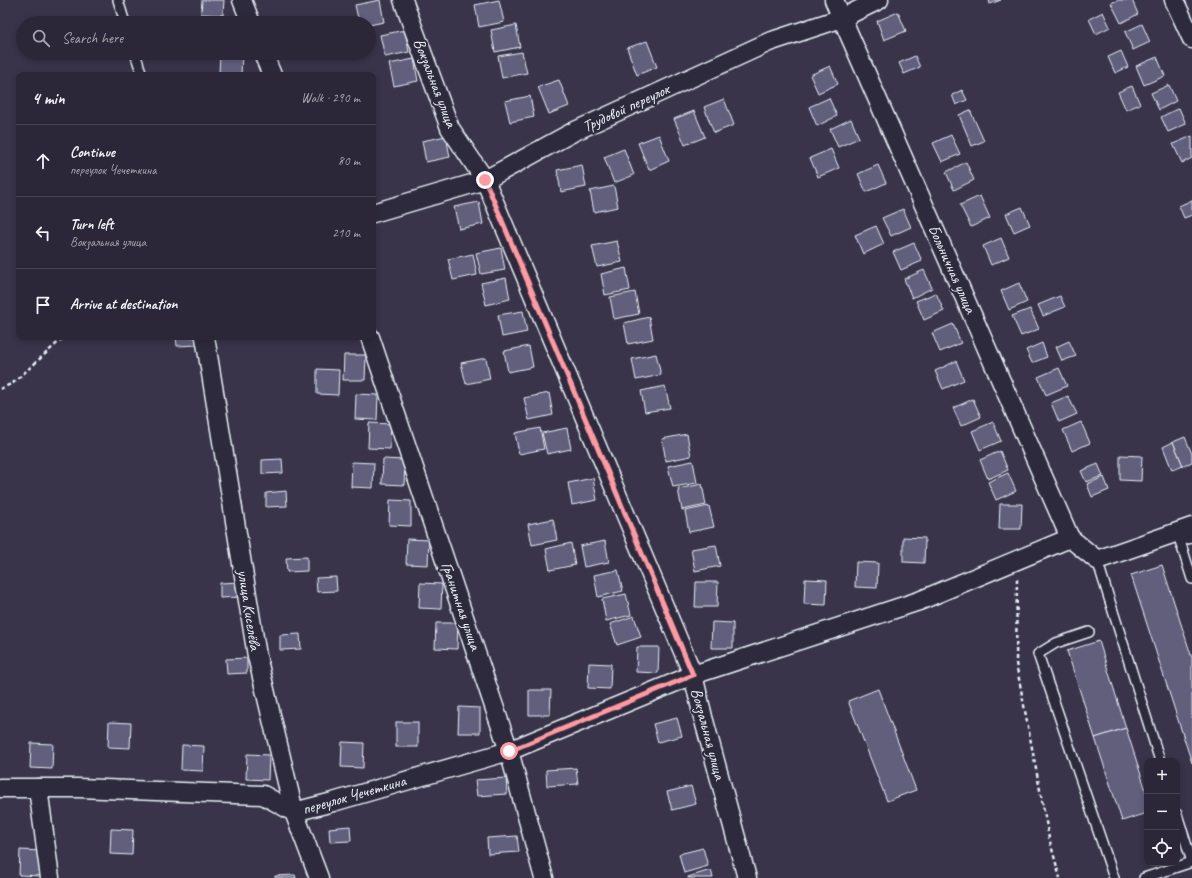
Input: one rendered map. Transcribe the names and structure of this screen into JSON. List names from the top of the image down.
{
  "streets": {
    "street": [
      "Вокзальная улица",
      "Трудовой переулок",
      "Больничная улица",
      "Гранитная улица",
      "улица Киселёва",
      "переулок Чечеткина"
    ]
  },
  "crossings": [
    ["Вокзальная улица", "Трудовой переулок"],
    ["Вокзальная улица", "переулок Чечеткина"],
    ["Трудовой переулок", "Больничная улица"],
    ["Больничная улица", "переулок Чечеткина"],
    ["Гранитная улица", "переулок Чечеткина"],
    ["улица Киселёва", "переулок Чечеткина"]
  ],
  "page": {
    "search": "Search here",
    "heading": ["4 min", "Walk · 290 m"],
    "list": [
      ["Continue", "переулок Чечеткина", "80 m"],
      ["Turn left", "Вокзальная улица", "210 m"],
      "Arrive at destination"
    ],
    "map_buttons": ["+", "−"]
  }
}
